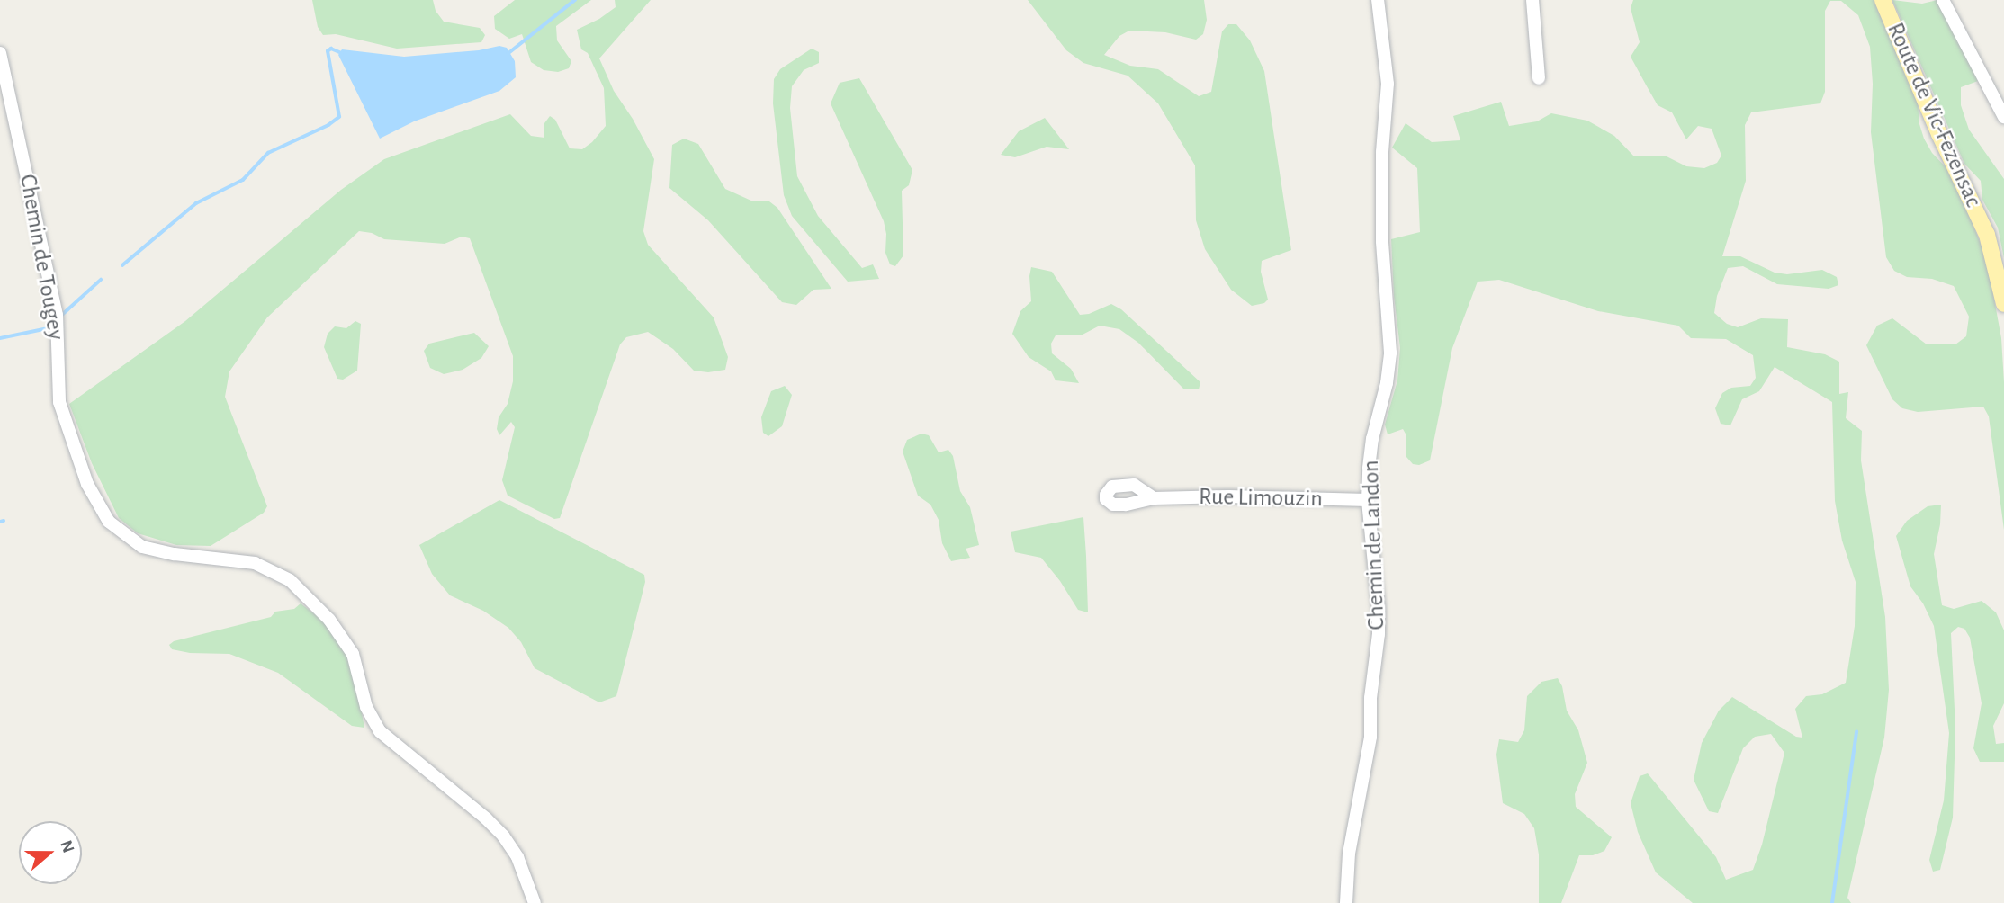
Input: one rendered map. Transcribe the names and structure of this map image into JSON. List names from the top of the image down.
{
  "streets": {
    "main road": ["Route de Vic-Fezensac"],
    "street": ["Chemin de Tougey", "Rue Limouzin", "Chemin de Landon"]
  },
  "crossings": [
    ["Rue Limouzin", "Chemin de Landon"]
  ],
  "north": "right"
}
